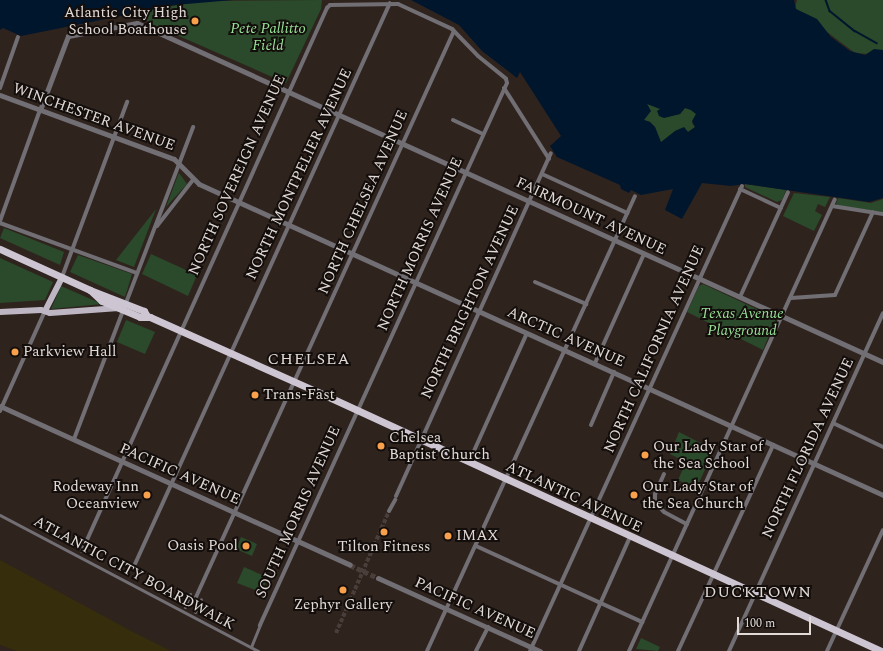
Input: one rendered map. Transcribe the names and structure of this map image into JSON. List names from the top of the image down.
{
  "streets": {
    "highway": ["ATLANTIC AVENUE"],
    "street": [
      "WINCHESTER AVENUE",
      "NORTH MONTPELIER AVENUE",
      "NORTH SOVEREIGN AVENUE",
      "NORTH CHELSEA AVENUE",
      "FAIRMOUNT AVENUE",
      "NORTH MORRIS AVENUE",
      "NORTH BRIGHTON AVENUE",
      "ARCTIC AVENUE",
      "NORTH CALIFORNIA AVENUE",
      "NORTH FLORIDA AVENUE",
      "PACIFIC AVENUE",
      "SOUTH MORRIS AVENUE",
      "ATLANTIC CITY BOARDWALK"
    ]
  },
  "crossings": [
    ["WINCHESTER AVENUE", "NORTH SOVEREIGN AVENUE"],
    ["WINCHESTER AVENUE", "FAIRMOUNT AVENUE"],
    ["WINCHESTER AVENUE", "ARCTIC AVENUE"],
    ["NORTH MONTPELIER AVENUE", "NORTH SOVEREIGN AVENUE"],
    ["NORTH MONTPELIER AVENUE", "FAIRMOUNT AVENUE"],
    ["NORTH MONTPELIER AVENUE", "ARCTIC AVENUE"],
    ["NORTH MONTPELIER AVENUE", "PACIFIC AVENUE"],
    ["NORTH MONTPELIER AVENUE", "ATLANTIC AVENUE"],
    ["NORTH SOVEREIGN AVENUE", "FAIRMOUNT AVENUE"],
    ["NORTH SOVEREIGN AVENUE", "ARCTIC AVENUE"],
    ["NORTH SOVEREIGN AVENUE", "PACIFIC AVENUE"],
    ["NORTH SOVEREIGN AVENUE", "ATLANTIC AVENUE"],
    ["NORTH CHELSEA AVENUE", "FAIRMOUNT AVENUE"],
    ["NORTH CHELSEA AVENUE", "ARCTIC AVENUE"],
    ["NORTH CHELSEA AVENUE", "PACIFIC AVENUE"],
    ["NORTH CHELSEA AVENUE", "ATLANTIC AVENUE"],
    ["FAIRMOUNT AVENUE", "NORTH MORRIS AVENUE"],
    ["FAIRMOUNT AVENUE", "NORTH BRIGHTON AVENUE"],
    ["FAIRMOUNT AVENUE", "NORTH CALIFORNIA AVENUE"],
    ["FAIRMOUNT AVENUE", "NORTH FLORIDA AVENUE"],
    ["NORTH MORRIS AVENUE", "ARCTIC AVENUE"],
    ["NORTH MORRIS AVENUE", "ATLANTIC AVENUE"],
    ["NORTH MORRIS AVENUE", "SOUTH MORRIS AVENUE"],
    ["NORTH BRIGHTON AVENUE", "ARCTIC AVENUE"],
    ["NORTH BRIGHTON AVENUE", "ATLANTIC AVENUE"],
    ["ARCTIC AVENUE", "NORTH CALIFORNIA AVENUE"],
    ["ARCTIC AVENUE", "NORTH FLORIDA AVENUE"],
    ["NORTH CALIFORNIA AVENUE", "PACIFIC AVENUE"],
    ["NORTH CALIFORNIA AVENUE", "ATLANTIC AVENUE"],
    ["NORTH FLORIDA AVENUE", "ATLANTIC AVENUE"],
    ["PACIFIC AVENUE", "SOUTH MORRIS AVENUE"],
    ["ATLANTIC AVENUE", "SOUTH MORRIS AVENUE"]
  ],
  "districts": ["CHELSEA", "DUCKTOWN"],
  "parks": ["Pete Pallitto Field", "Texas Avenue Playground"],
  "places": [
    "Atlantic City High School Boathouse",
    "Parkview Hall",
    "Trans-Fast",
    "Chelsea Baptist Church",
    "Our Lady Star of the Sea School",
    "Rodeway Inn Oceanview",
    "Our Lady Star of the Sea Church",
    "Tilton Fitness",
    "IMAX",
    "Oasis Pool",
    "Zephyr Gallery"
  ],
  "scale_bar": "100 m"
}
